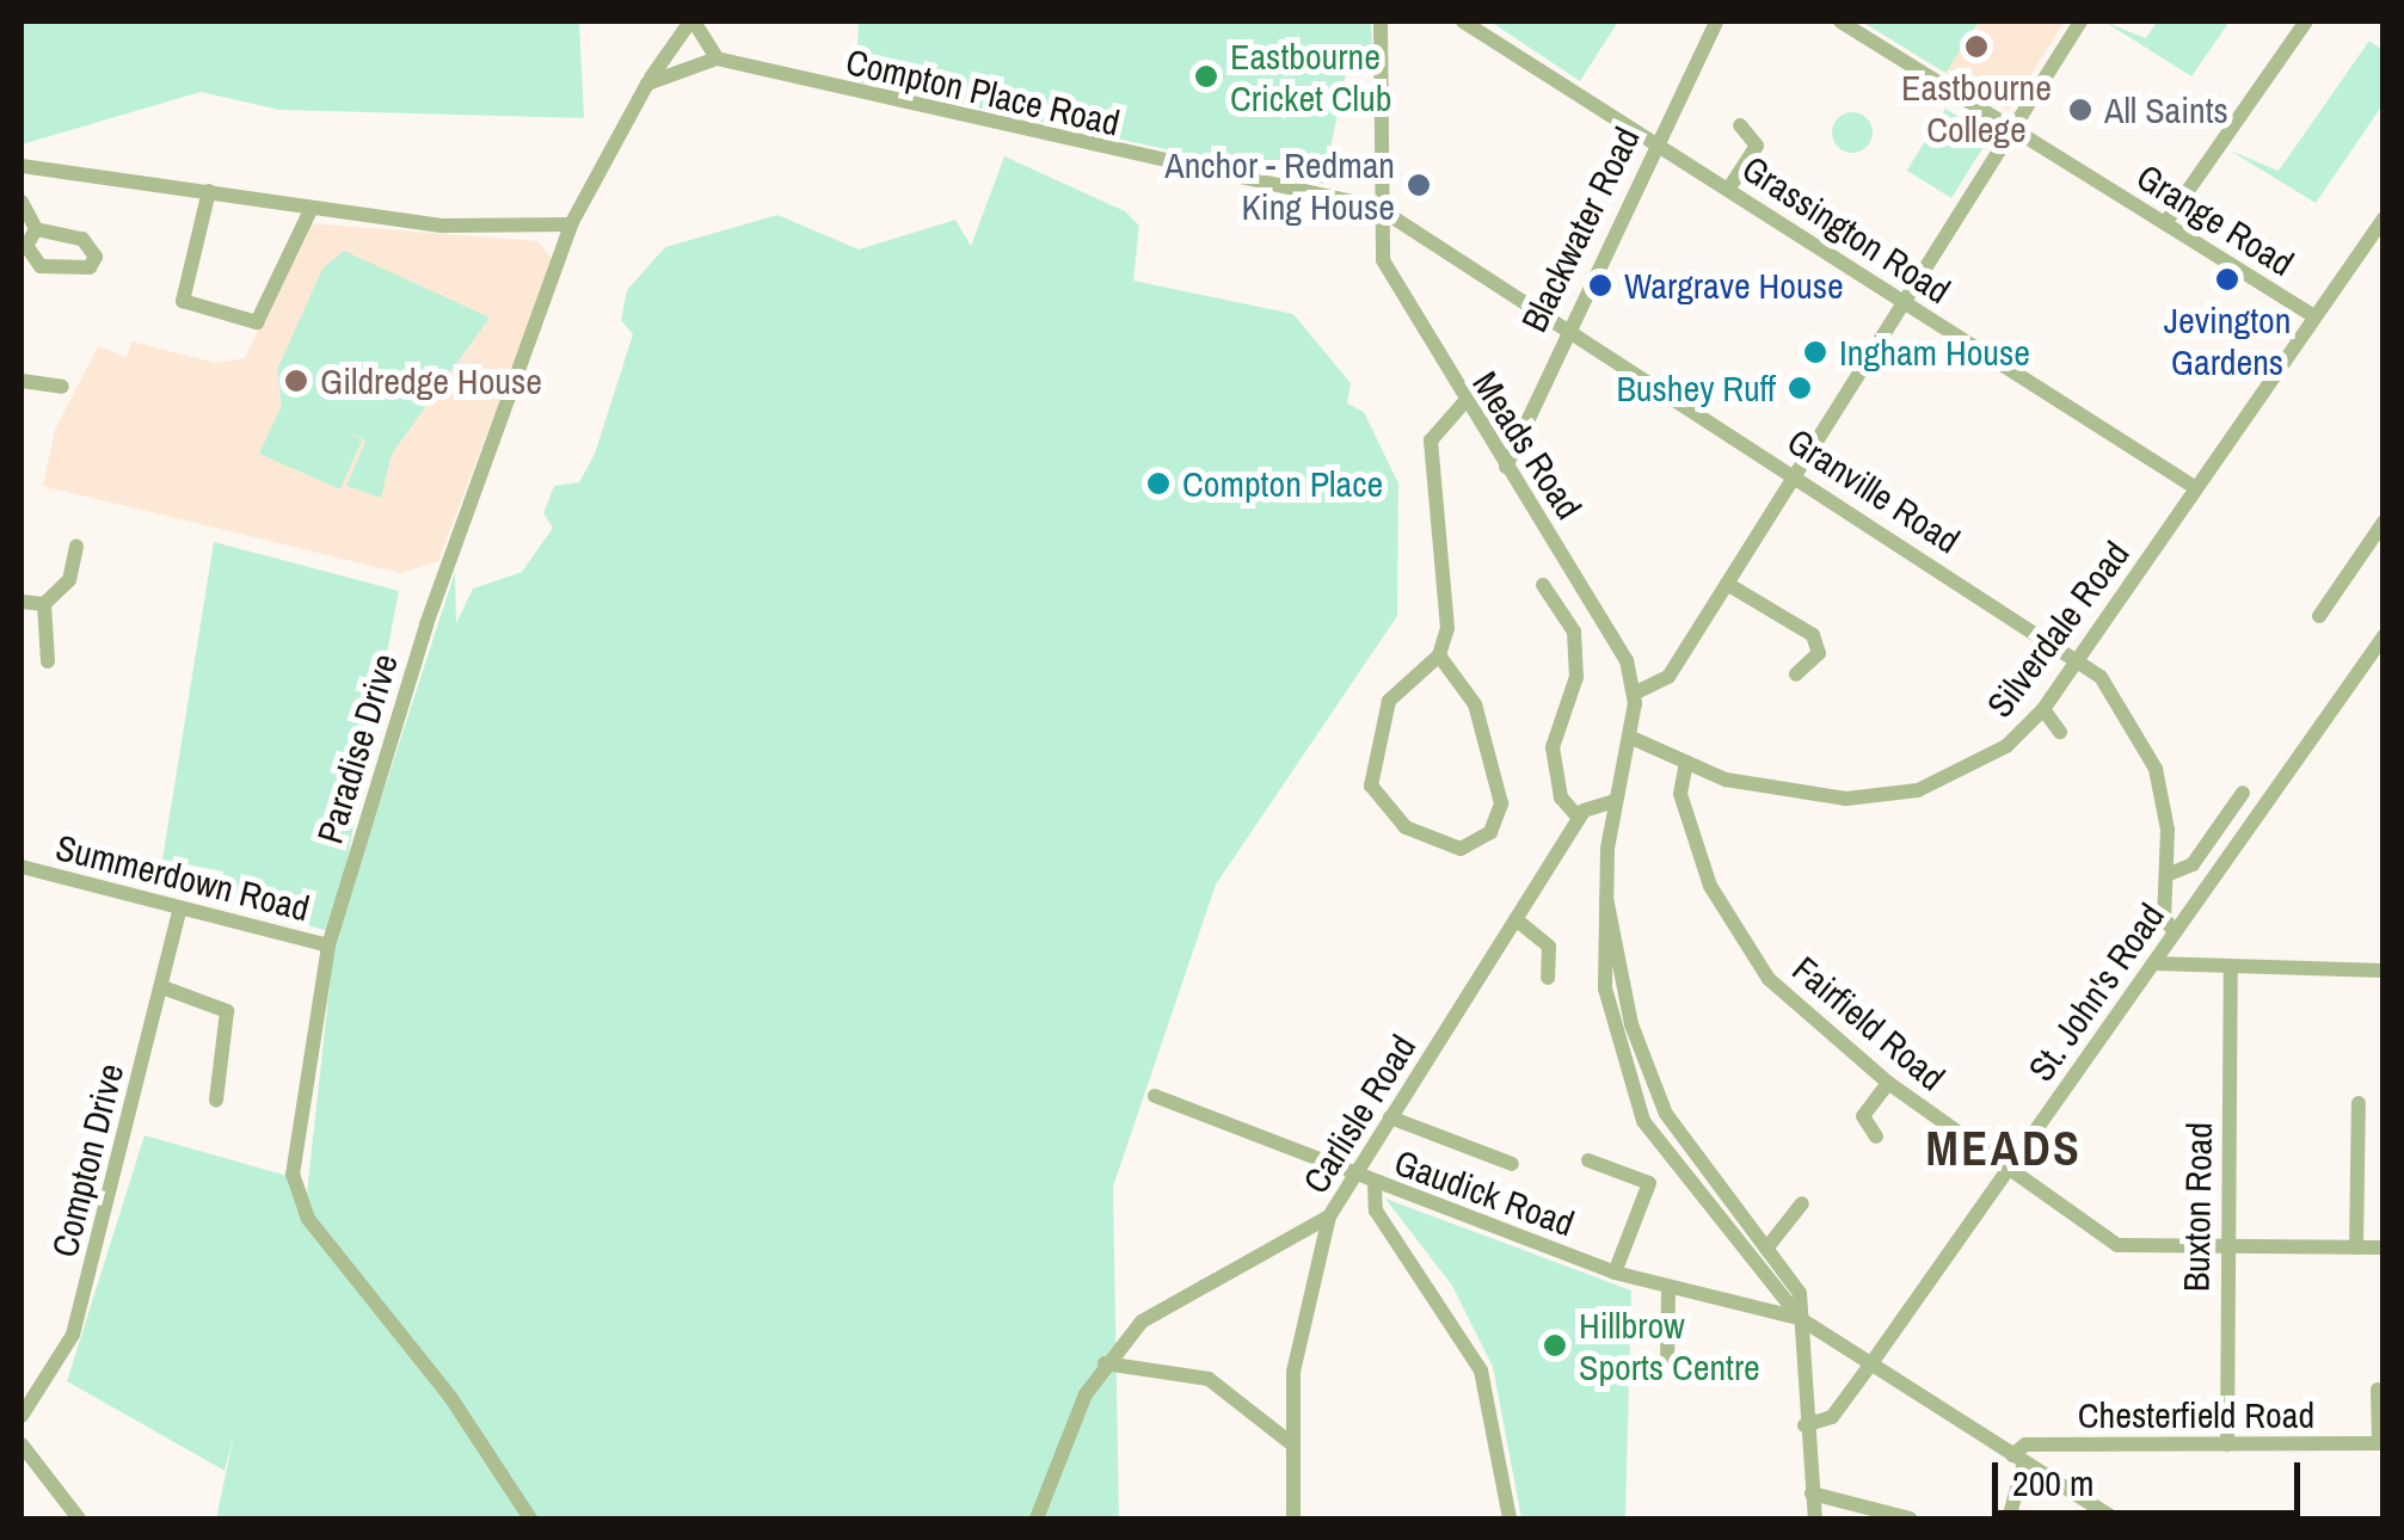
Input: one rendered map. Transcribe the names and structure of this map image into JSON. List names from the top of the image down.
{
  "streets": {
    "street": [
      "Compton Place Road",
      "Grange Road",
      "Blackwater Road",
      "Grassington Road",
      "Meads Road",
      "Granville Road",
      "Silverdale Road",
      "Paradise Drive",
      "Summerdown Road",
      "St. John's Road",
      "Fairfield Road",
      "Carlisle Road",
      "Compton Drive",
      "Gaudick Road",
      "Buxton Road",
      "Chesterfield Road"
    ]
  },
  "crossings": [
    ["Compton Place Road", "Meads Road"],
    ["Compton Place Road", "Granville Road"],
    ["Grange Road", "Silverdale Road"],
    ["Blackwater Road", "Grassington Road"],
    ["Blackwater Road", "Meads Road"],
    ["Blackwater Road", "Granville Road"],
    ["Grassington Road", "Silverdale Road"],
    ["Meads Road", "Granville Road"],
    ["Meads Road", "Silverdale Road"],
    ["Meads Road", "St. John's Road"],
    ["Meads Road", "Gaudick Road"],
    ["Granville Road", "Silverdale Road"],
    ["Granville Road", "St. John's Road"],
    ["Silverdale Road", "Fairfield Road"],
    ["Paradise Drive", "Summerdown Road"],
    ["Summerdown Road", "Compton Drive"],
    ["St. John's Road", "Fairfield Road"],
    ["Fairfield Road", "Buxton Road"],
    ["Carlisle Road", "Gaudick Road"],
    ["Buxton Road", "Chesterfield Road"]
  ],
  "districts": ["MEADS"],
  "places": [
    "Eastbourne College",
    "Eastbourne Cricket Club",
    "All Saints",
    "Anchor - Redman King House",
    "Jevington Gardens",
    "Wargrave House",
    "Ingham House",
    "Gildredge House",
    "Bushey Ruff",
    "Compton Place",
    "Hillbrow Sports Centre"
  ],
  "scale_bar": "200 m"
}
